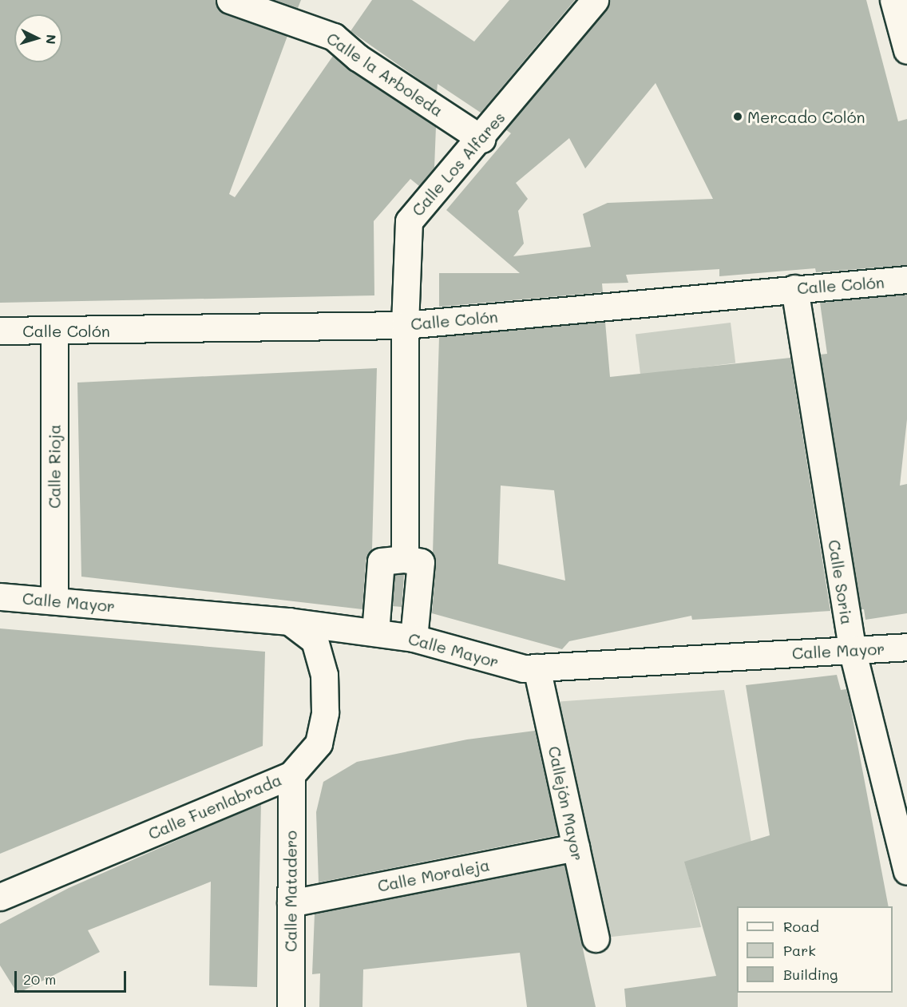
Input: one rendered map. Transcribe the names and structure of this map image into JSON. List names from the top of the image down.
{
  "streets": {
    "street": [
      "Calle la Arboleda",
      "Calle Los Alfares",
      "Calle Colón",
      "Calle Rioja",
      "Calle Soria",
      "Calle Mayor",
      "Callejón Mayor",
      "Calle Fuenlabrada",
      "Calle Moraleja",
      "Calle Matadero"
    ]
  },
  "crossings": [
    ["Calle la Arboleda", "Calle Los Alfares"],
    ["Calle Los Alfares", "Calle Colón"],
    ["Calle Colón", "Calle Rioja"],
    ["Calle Colón", "Calle Soria"],
    ["Calle Rioja", "Calle Mayor"],
    ["Calle Soria", "Calle Mayor"],
    ["Calle Mayor", "Callejón Mayor"],
    ["Calle Mayor", "Calle Fuenlabrada"],
    ["Callejón Mayor", "Calle Moraleja"],
    ["Calle Fuenlabrada", "Calle Matadero"],
    ["Calle Moraleja", "Calle Matadero"]
  ],
  "places": ["Mercado Colón"],
  "legend": ["Road", "Park", "Building"],
  "scale_bar": "20 m",
  "north": "right"
}
